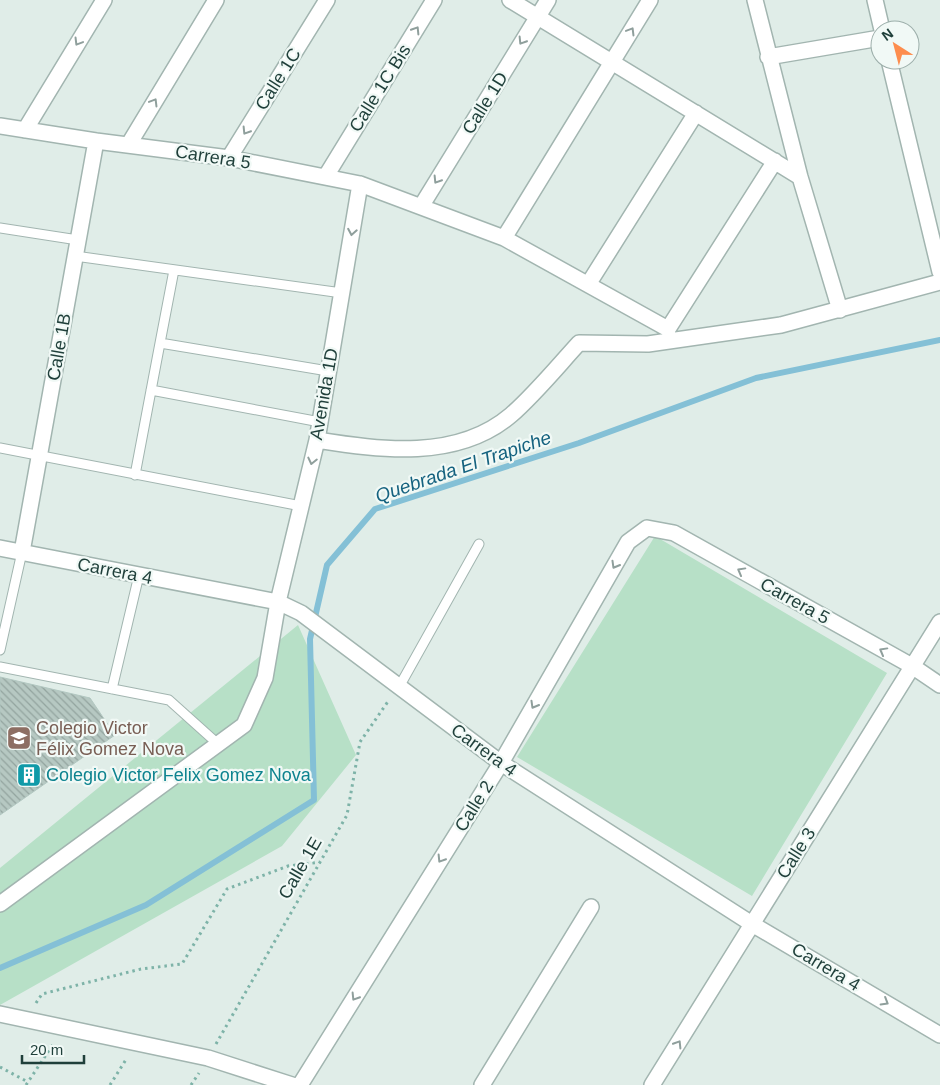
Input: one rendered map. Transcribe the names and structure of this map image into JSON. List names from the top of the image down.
{
  "streets": {
    "street": [
      "Calle 1C",
      "Calle 1C Bis",
      "Calle 1D",
      "Carrera 5",
      "Calle 1B",
      "Avenida 1D",
      "Carrera 4",
      "Calle 2",
      "Calle 3"
    ],
    "path": ["Calle 1E"]
  },
  "crossings": [
    ["Calle 1C", "Carrera 5"],
    ["Calle 1C Bis", "Carrera 5"],
    ["Calle 1D", "Carrera 5"],
    ["Carrera 5", "Calle 1B"],
    ["Carrera 5", "Avenida 1D"],
    ["Carrera 5", "Calle 2"],
    ["Carrera 5", "Calle 3"],
    ["Calle 1B", "Carrera 4"],
    ["Avenida 1D", "Carrera 4"],
    ["Carrera 4", "Calle 2"],
    ["Carrera 4", "Calle 3"],
    ["Carrera 4", "Calle 1E"]
  ],
  "one_way": ["Calle 1C Bis", "Calle 2"],
  "water": ["Quebrada El Trapiche"],
  "places": {
    "school or university": ["Colegio Victor Félix Gomez Nova"],
    "building": ["Colegio Victor Felix Gomez Nova"]
  },
  "scale_bar": "20 m",
  "north": "top left"
}
